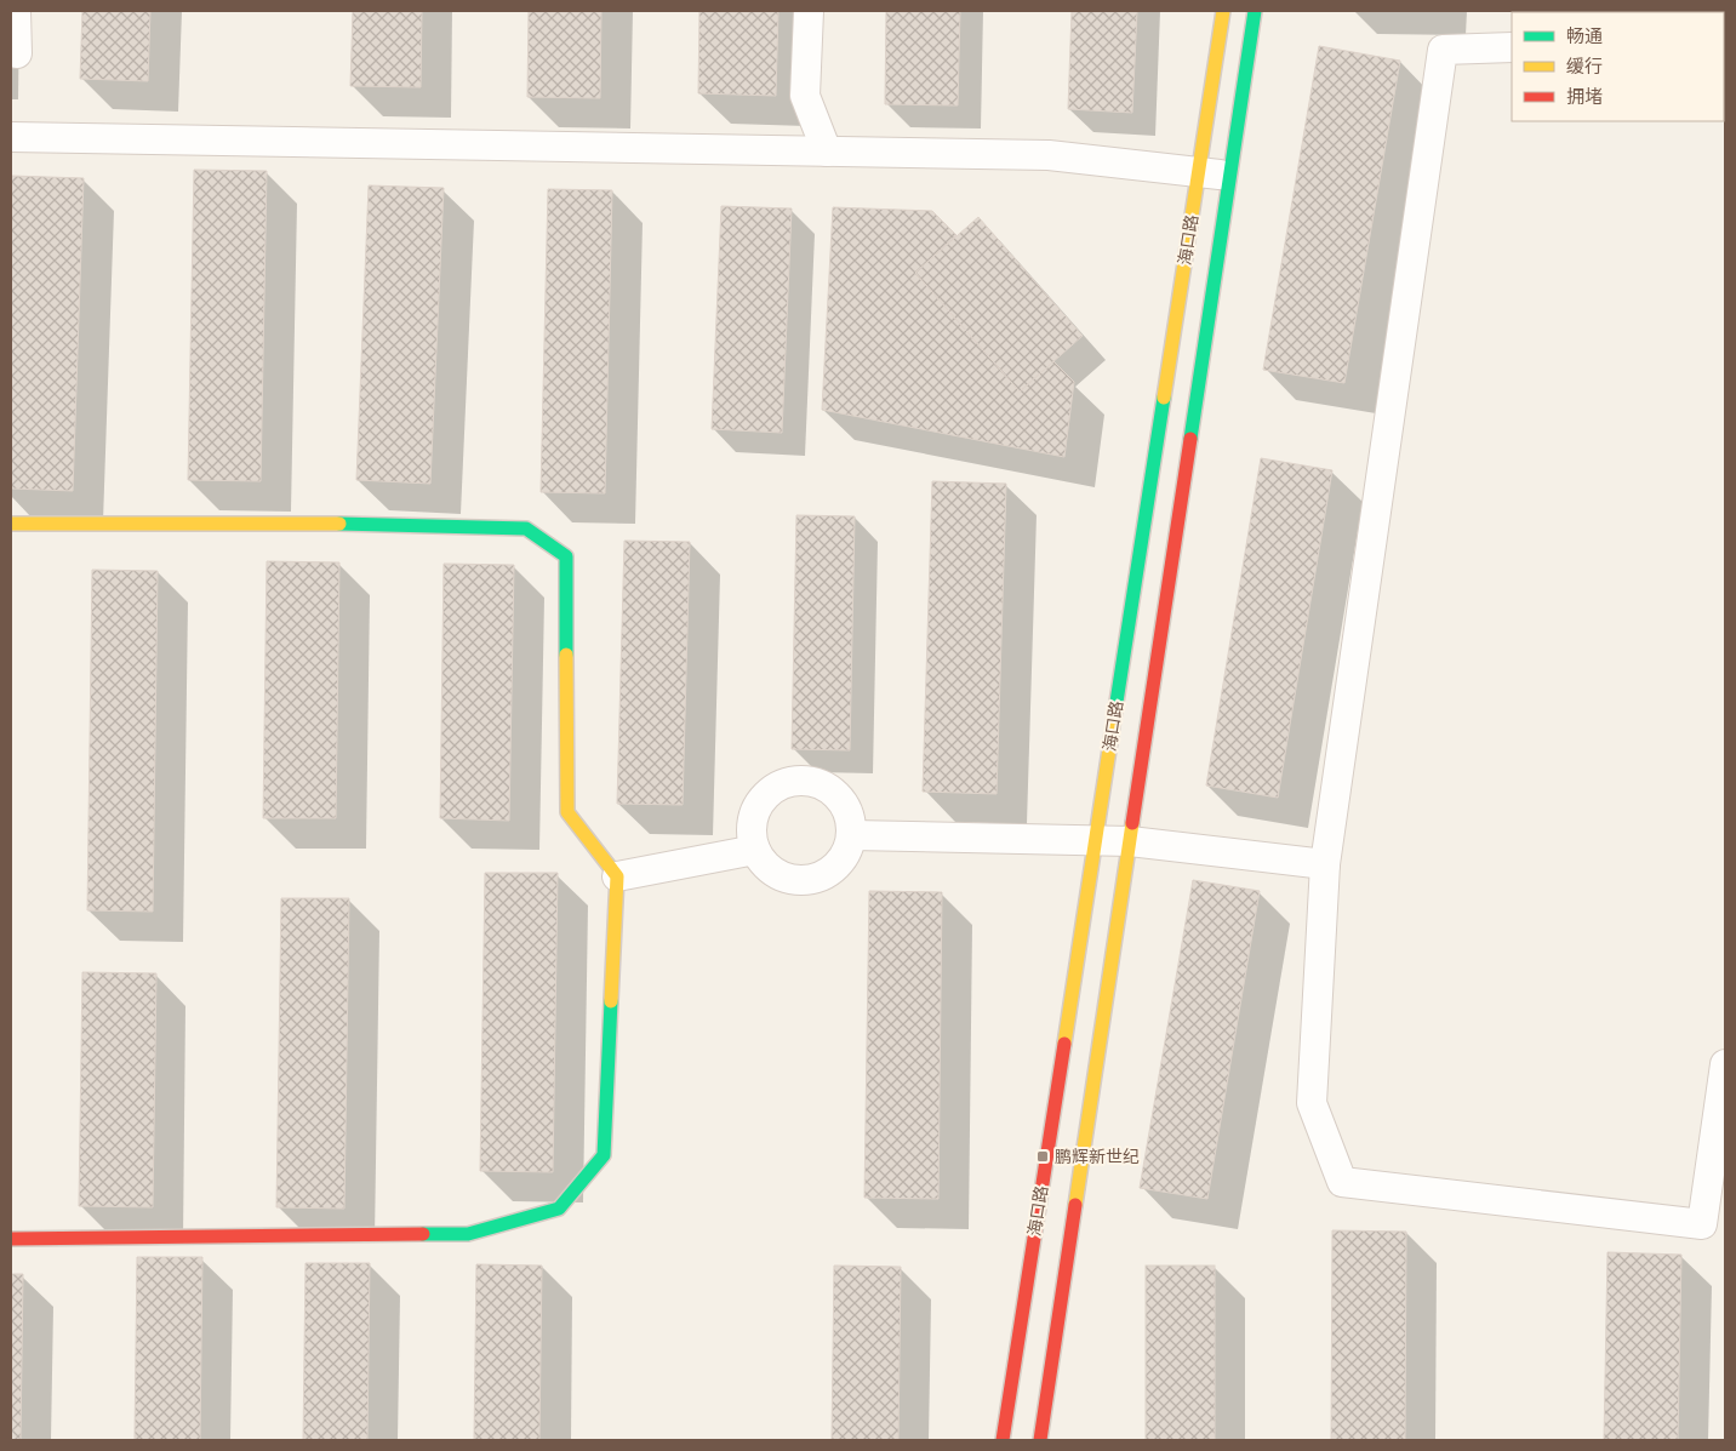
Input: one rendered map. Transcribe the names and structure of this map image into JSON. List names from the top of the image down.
{
  "streets": {
    "main road": ["海口路"]
  },
  "places": {
    "transit": ["鹏辉新世纪"]
  },
  "legend": ["畅通", "缓行", "拥堵"]
}
